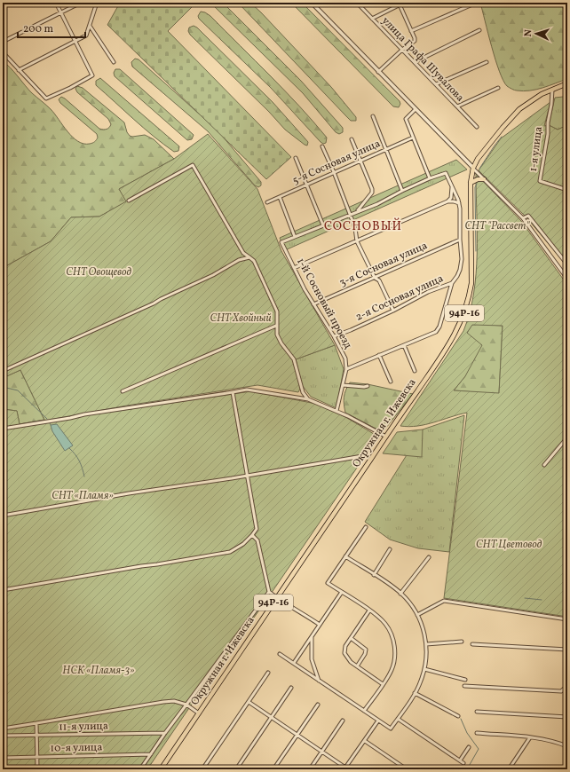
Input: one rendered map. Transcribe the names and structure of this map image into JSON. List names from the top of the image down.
{
  "streets": {
    "main road": ["94Р-16", "Окружная г. Ижевска"],
    "street": [
      "улица Графа Шувалова",
      "1-я улица",
      "5-я Сосновая улица",
      "3-я Сосновая улица",
      "2-я Сосновая улица",
      "1-й Сосновый проезд",
      "11-я улица",
      "10-я улица"
    ]
  },
  "crossings": [
    ["1-я улица", "Окружная г. Ижевска"],
    ["3-я Сосновая улица", "2-я Сосновая улица"],
    ["3-я Сосновая улица", "1-й Сосновый проезд"],
    ["2-я Сосновая улица", "1-й Сосновый проезд"]
  ],
  "districts": ["СОСНОВЫЙ"],
  "parks": [
    "СНТ \"Рассвет\"",
    "СНТ Овощевод",
    "СНТ Хвойный",
    "СНТ «Пламя»",
    "СНТ Цветовод",
    "НСК «Пламя-3»"
  ],
  "scale_bar": "200 m",
  "north": "left"
}
